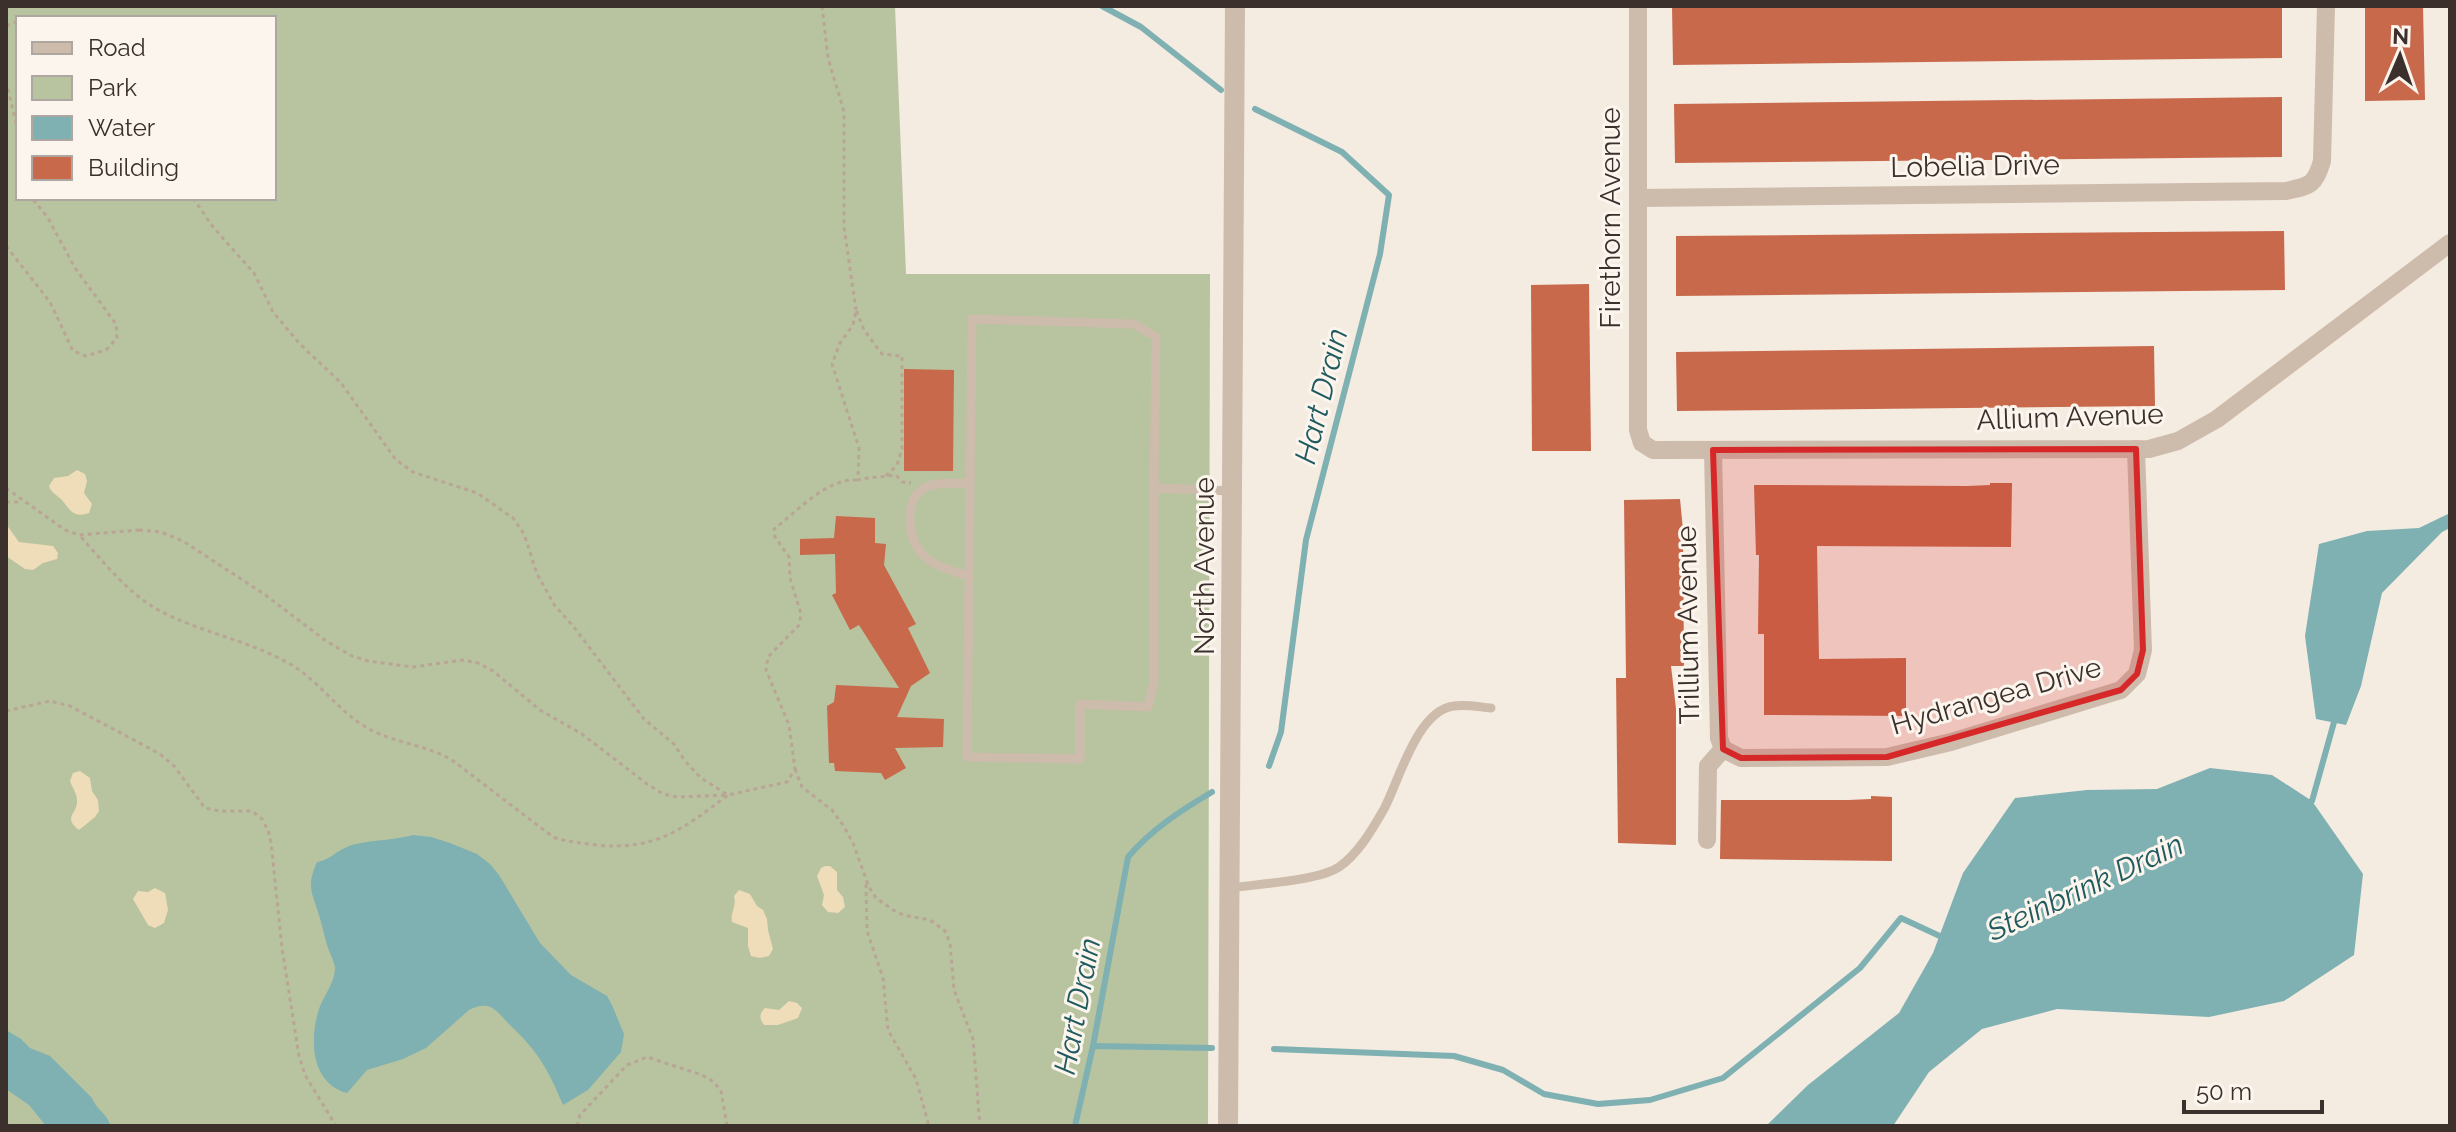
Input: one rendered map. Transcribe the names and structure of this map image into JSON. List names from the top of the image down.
{
  "streets": {
    "street": [
      "Lobelia Drive",
      "Firethorn Avenue",
      "Allium Avenue",
      "North Avenue",
      "Trillium Avenue",
      "Hydrangea Drive"
    ]
  },
  "crossings": [
    ["Lobelia Drive", "Firethorn Avenue"],
    ["Firethorn Avenue", "Allium Avenue"],
    ["Allium Avenue", "Trillium Avenue"],
    ["Allium Avenue", "Hydrangea Drive"],
    ["Trillium Avenue", "Hydrangea Drive"]
  ],
  "water": ["Hart Drain", "Steinbrink Drain"],
  "legend": [
    "Road",
    "Park",
    "Water",
    "Building"
  ],
  "scale_bar": "50 m",
  "north": "top"
}
